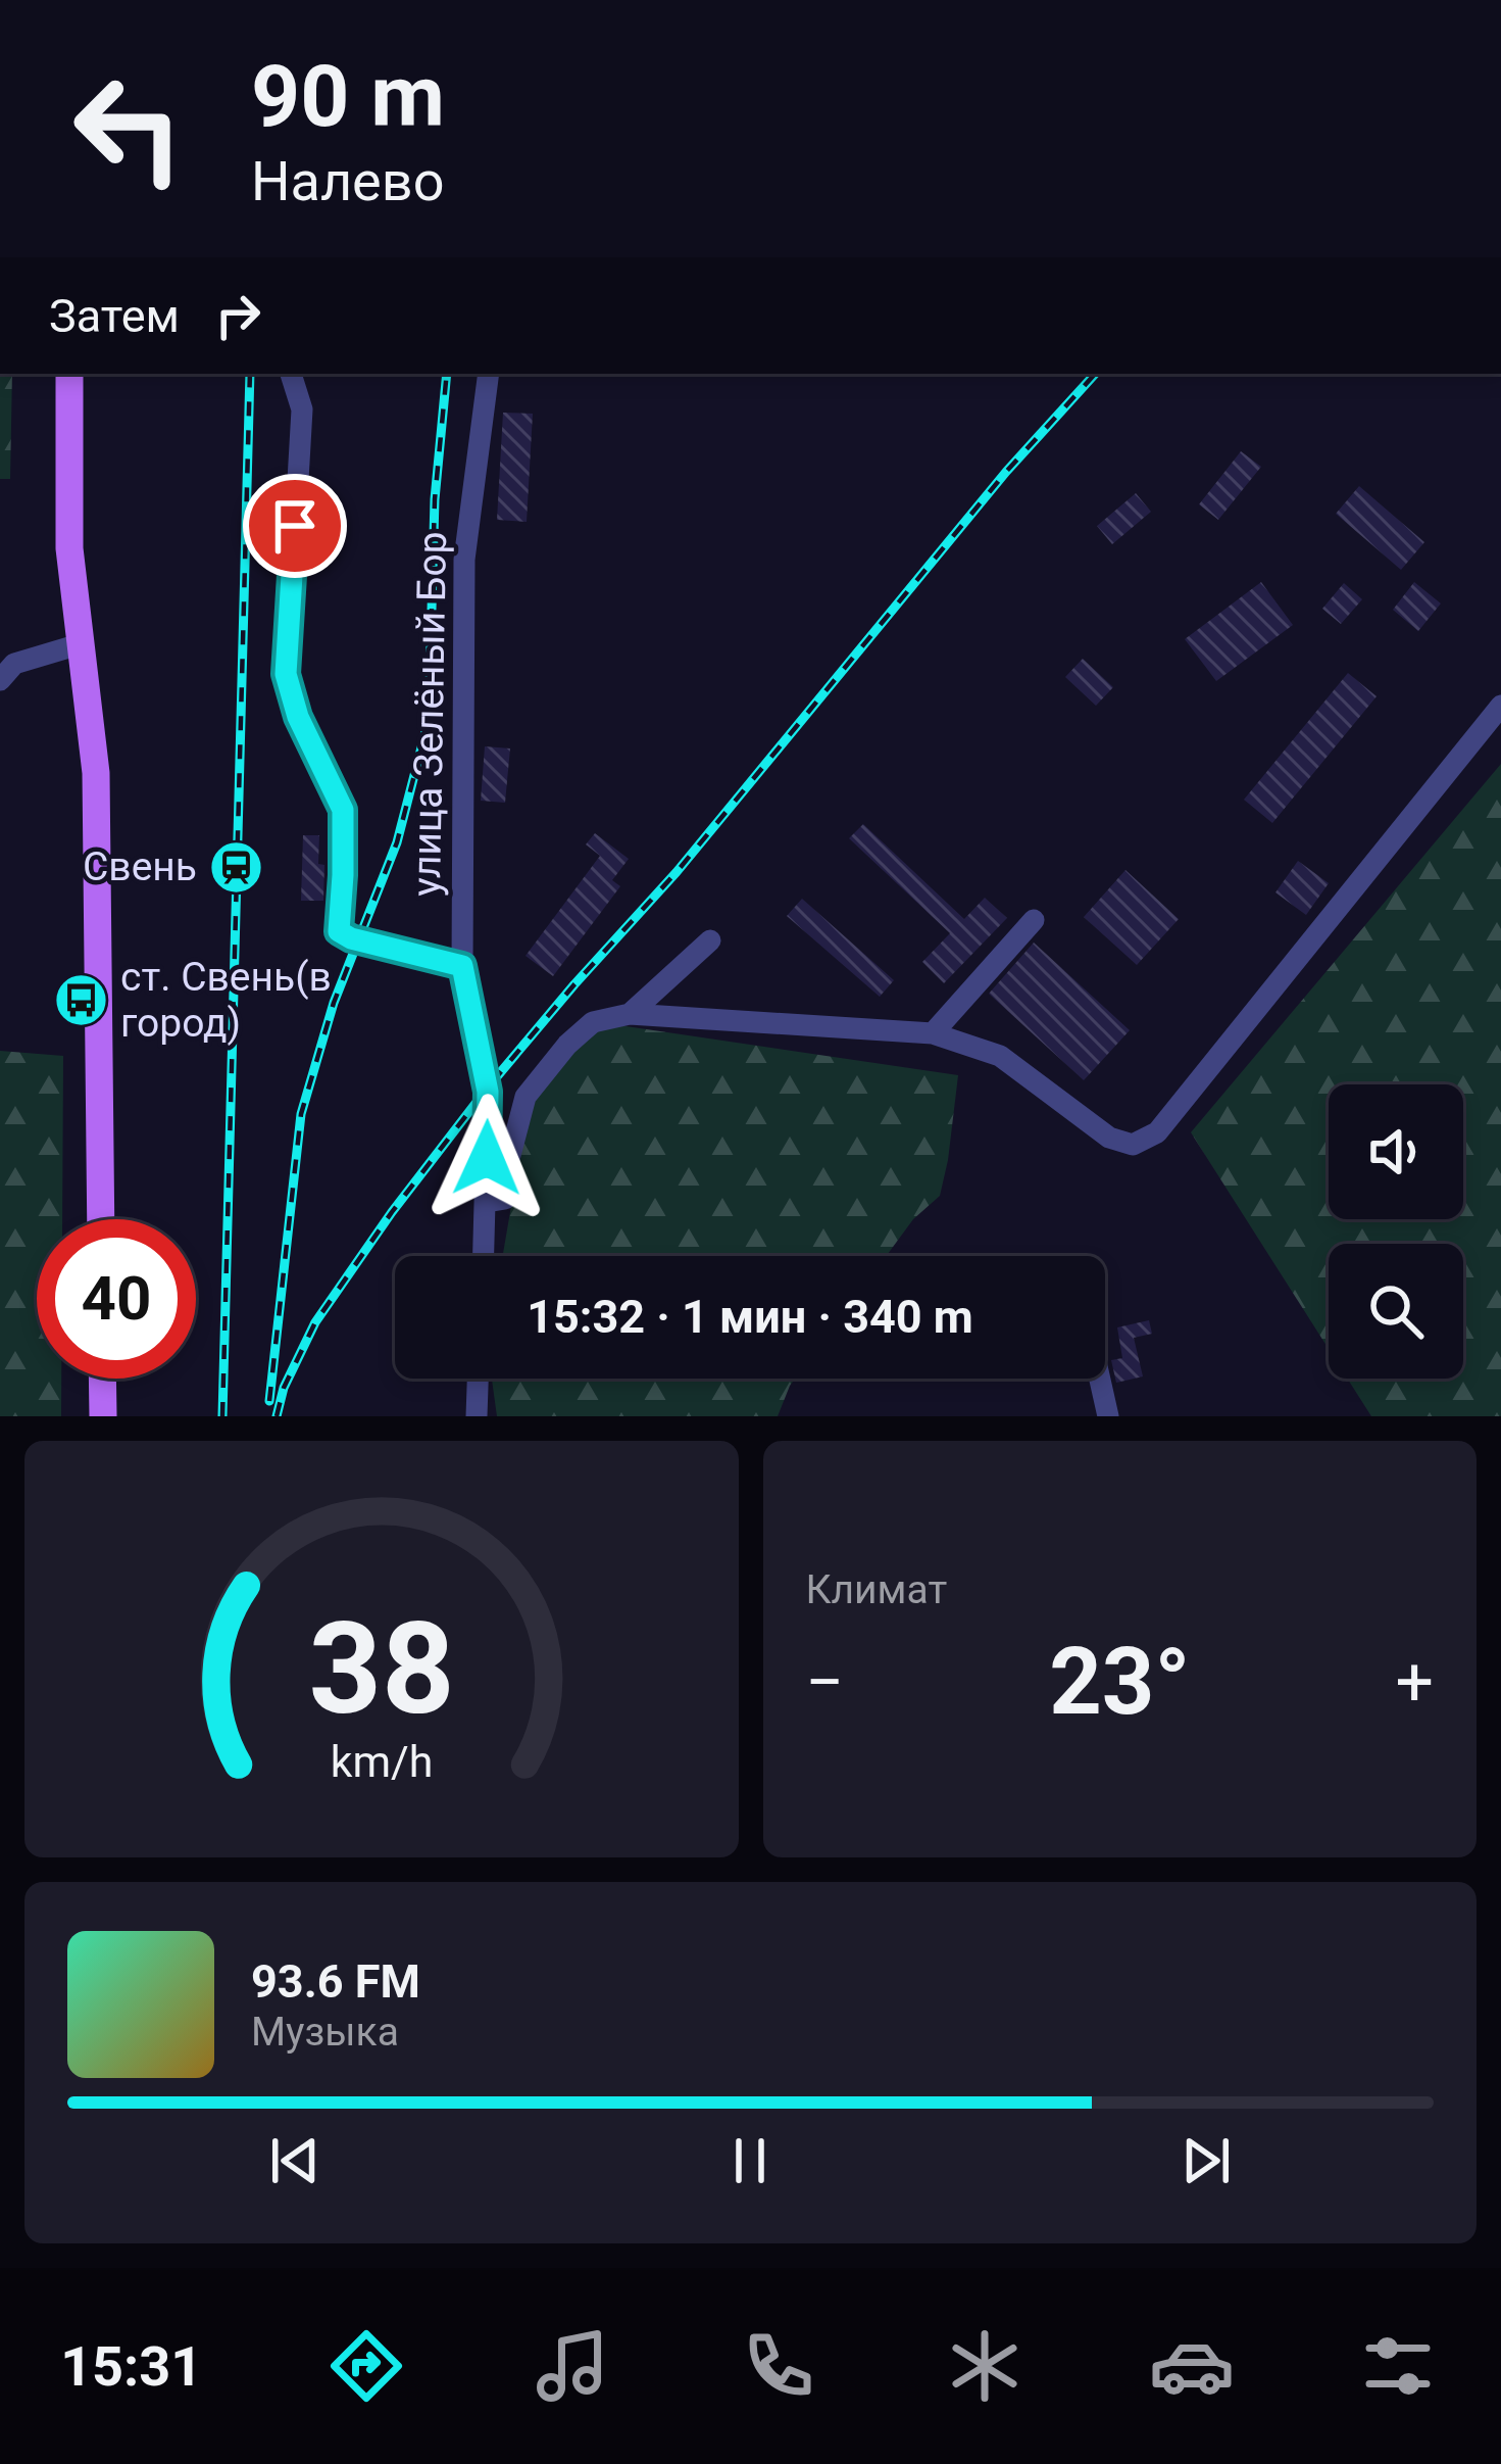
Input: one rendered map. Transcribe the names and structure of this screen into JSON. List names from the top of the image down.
{
  "streets": {
    "street": ["улица Зелёный Бор"]
  },
  "places": {
    "station": ["Свень"],
    "bus stop": ["ст. Свень(в город)"]
  },
  "page": {
    "turn": ["90 m", "Налево"],
    "then": "Затем",
    "limit": "40",
    "trip": "15:32 · 1 мин · 340 m",
    "tile": "Климат",
    "heat": ["−", "23°", "+"],
    "song": ["93.6 FM", "Музыка"],
    "tabs": "15:31",
    "gauge": ["38", "km/h"]
  }
}
